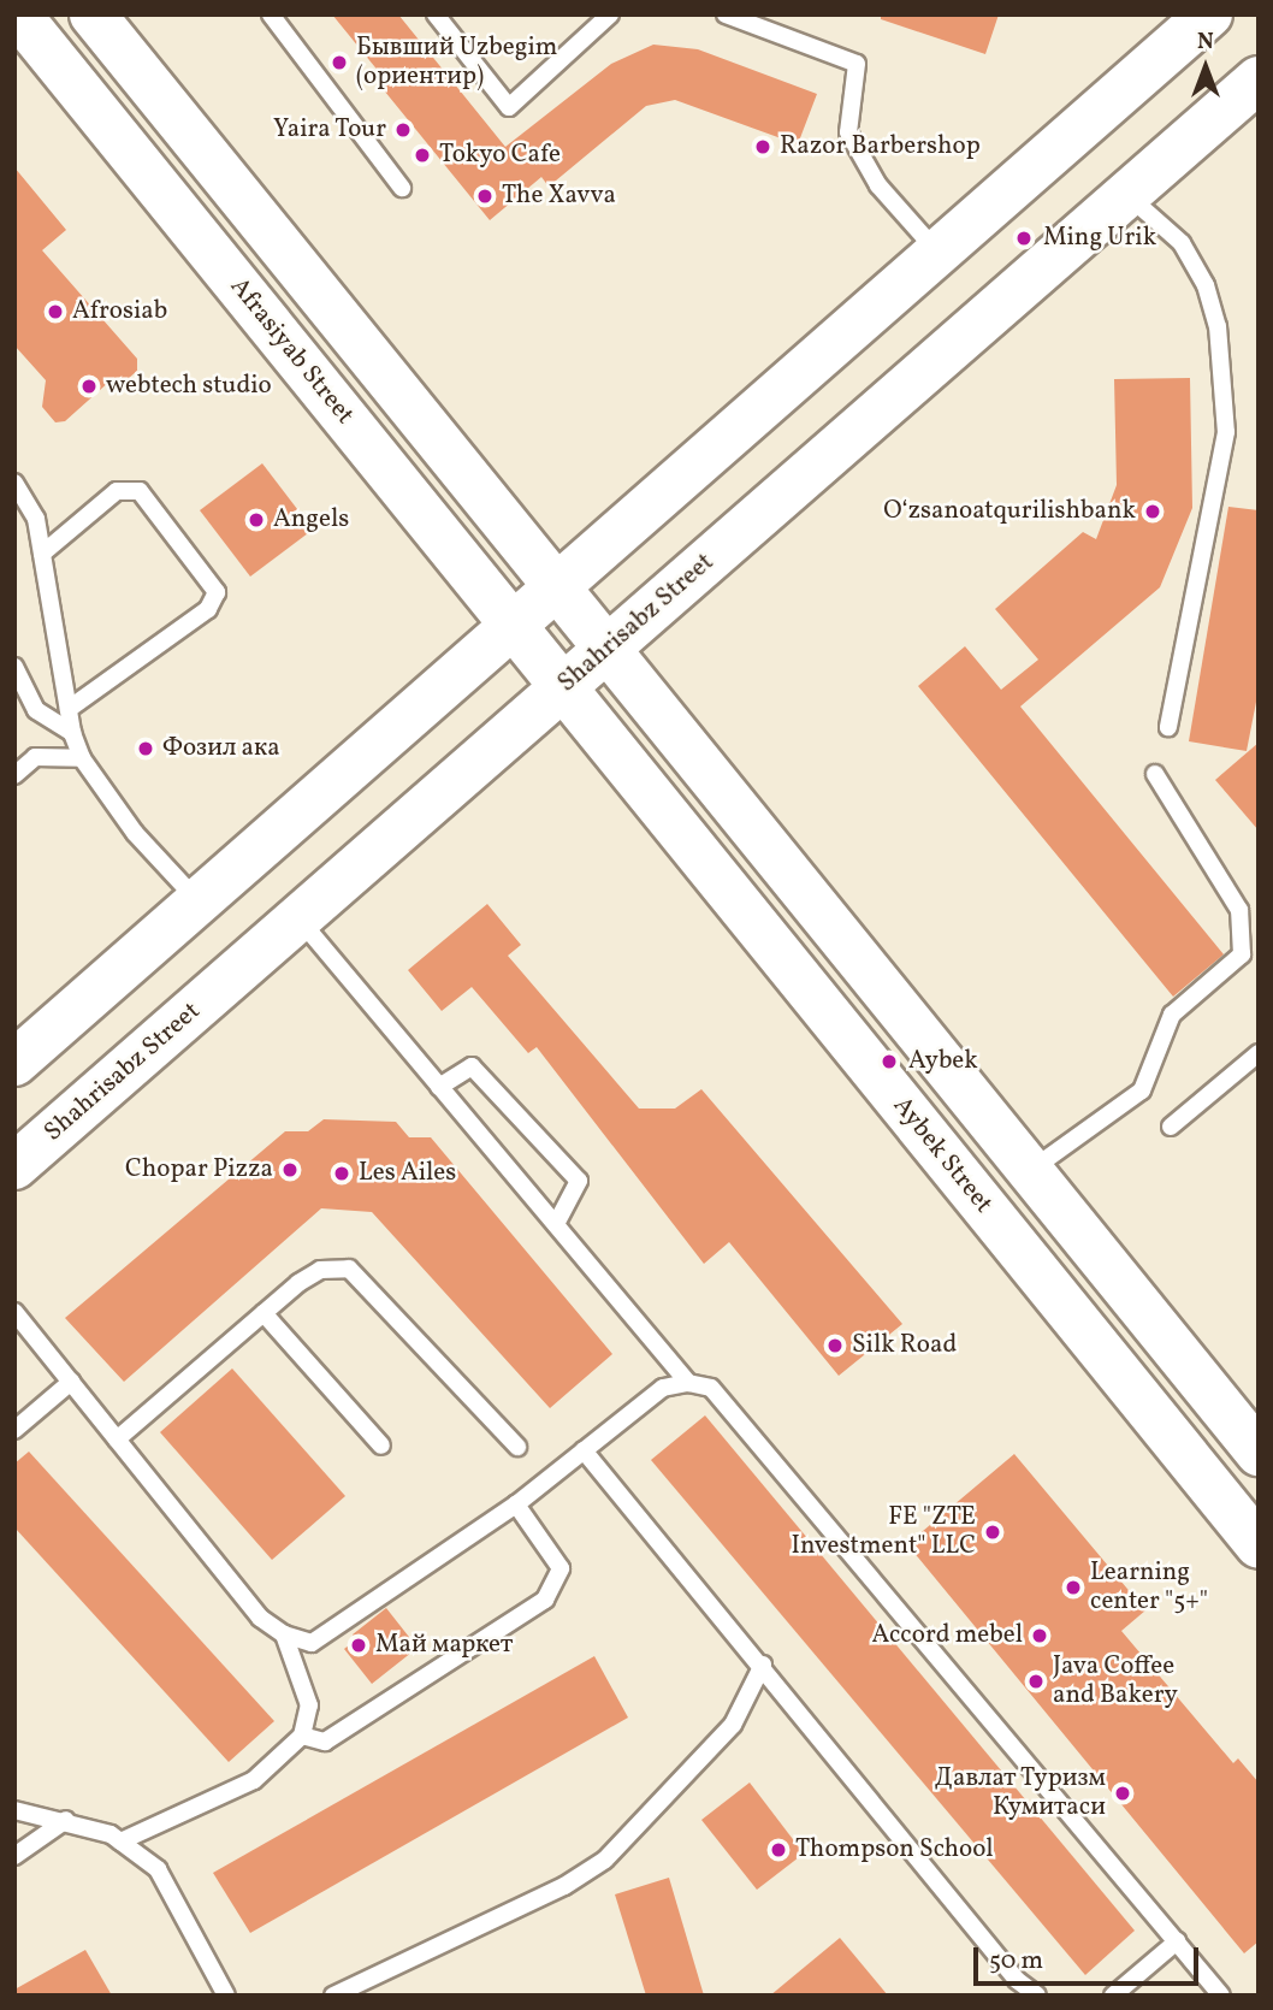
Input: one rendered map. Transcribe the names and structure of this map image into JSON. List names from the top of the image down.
{
  "streets": {
    "main road": ["Afrasiyab Street", "Shahrisabz Street", "Aybek Street"]
  },
  "crossings": [
    ["Afrasiyab Street", "Shahrisabz Street"],
    ["Afrasiyab Street", "Aybek Street"],
    ["Shahrisabz Street", "Aybek Street"]
  ],
  "places": [
    "Бывший Uzbegim (ориентир)",
    "Yaira Tour",
    "Razor Barbershop",
    "Tokyo Cafe",
    "The Xavva",
    "Ming Urik",
    "Afrosiab",
    "webtech studio",
    "Oʻzsanoatqurilishbank",
    "Angels",
    "Фозил ака",
    "Aybek",
    "Chopar Pizza",
    "Les Ailes",
    "Silk Road",
    "FE \"ZTE Investment\" LLC",
    "Learning center \"5+\"",
    "Accord mebel",
    "Май маркет",
    "Java Coffee and Bakery",
    "Давлат Туризм Кумитаси",
    "Thompson School"
  ],
  "scale_bar": "50 m",
  "north": "top"
}
